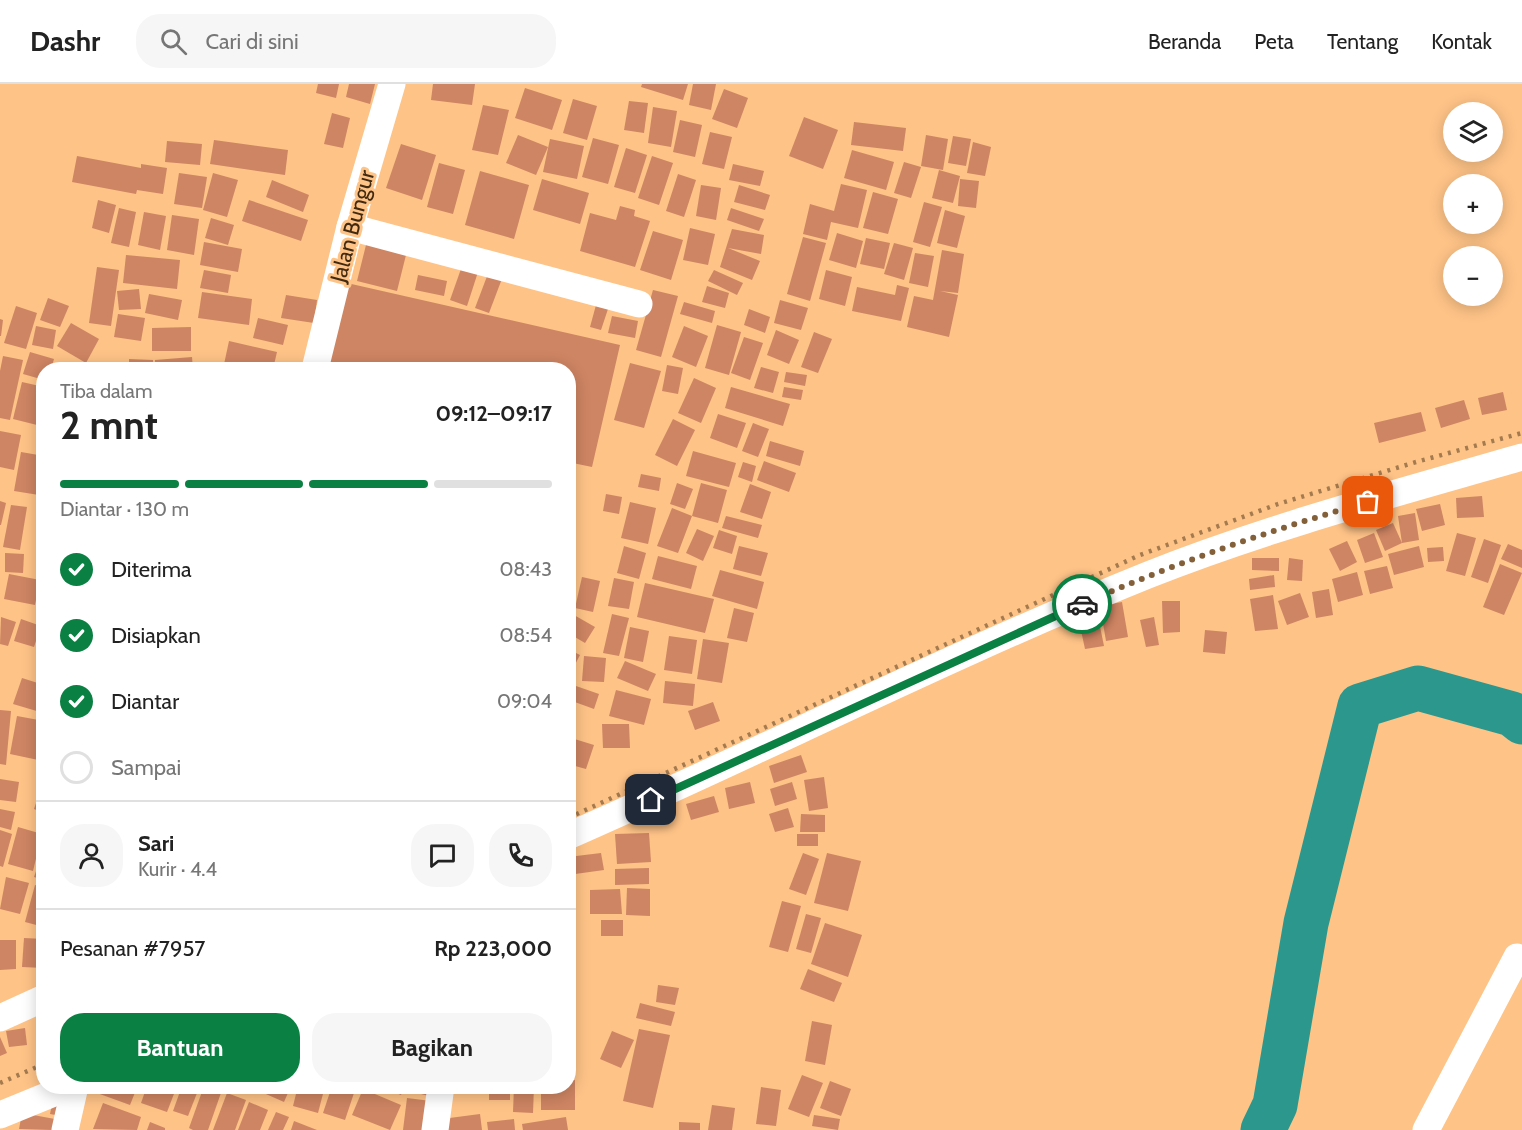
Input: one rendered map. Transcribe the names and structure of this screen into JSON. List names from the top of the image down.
{
  "streets": {
    "street": ["Jalan Bungur"]
  },
  "page": {
    "header": "Dashr",
    "search": "Cari di sini",
    "nav": [
      "Beranda",
      "Peta",
      "Tentang",
      "Kontak"
    ],
    "map_buttons": ["+", "−"],
    "heading": ["2 mnt", "Tiba dalam", "09:12–09:17"],
    "panel": [
      "Sari",
      "Kurir · 4.4",
      "Pesanan #7957",
      "Rp 223,000"
    ],
    "bar": "Diantar · 130 m",
    "list": [
      ["Diterima", "08:43"],
      ["Disiapkan", "08:54"],
      ["Diantar", "09:04"],
      "Sampai"
    ],
    "buttons": ["Bantuan", "Bagikan"]
  }
}
